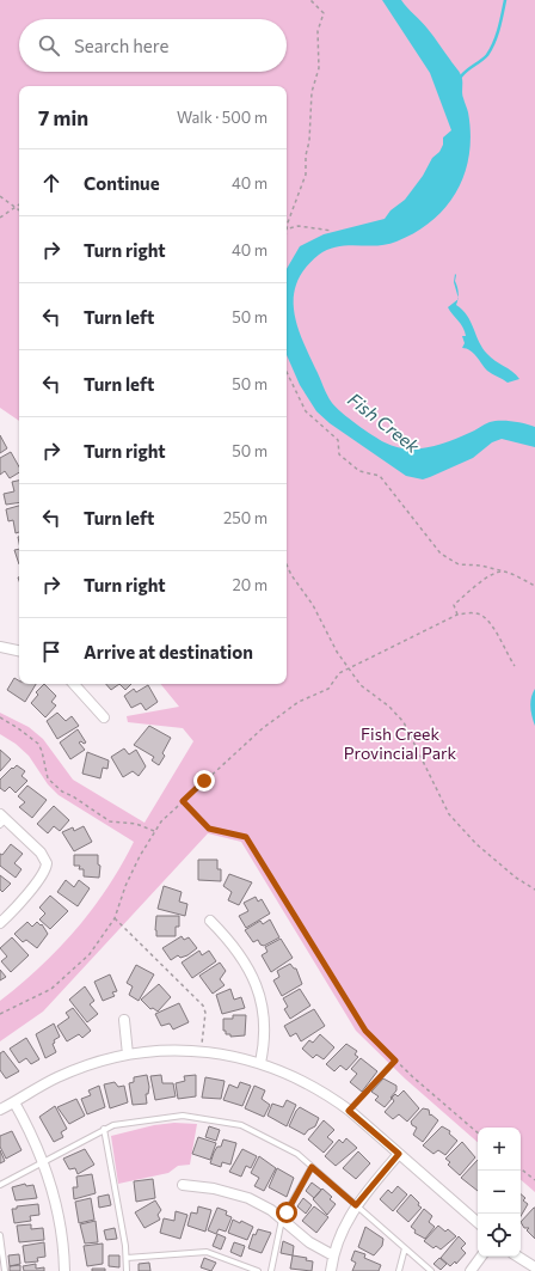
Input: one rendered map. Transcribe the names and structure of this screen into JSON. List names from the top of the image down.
{
  "water": ["Fish Creek"],
  "parks": ["Fish Creek Provincial Park"],
  "page": {
    "search": "Search here",
    "heading": ["7 min", "Walk · 500 m"],
    "list": [
      ["Continue", "40 m"],
      ["Turn right", "40 m"],
      ["Turn left", "50 m"],
      ["Turn left", "50 m"],
      ["Turn right", "50 m"],
      ["Turn left", "250 m"],
      ["Turn right", "20 m"],
      "Arrive at destination"
    ],
    "map_buttons": ["+", "−"]
  }
}
